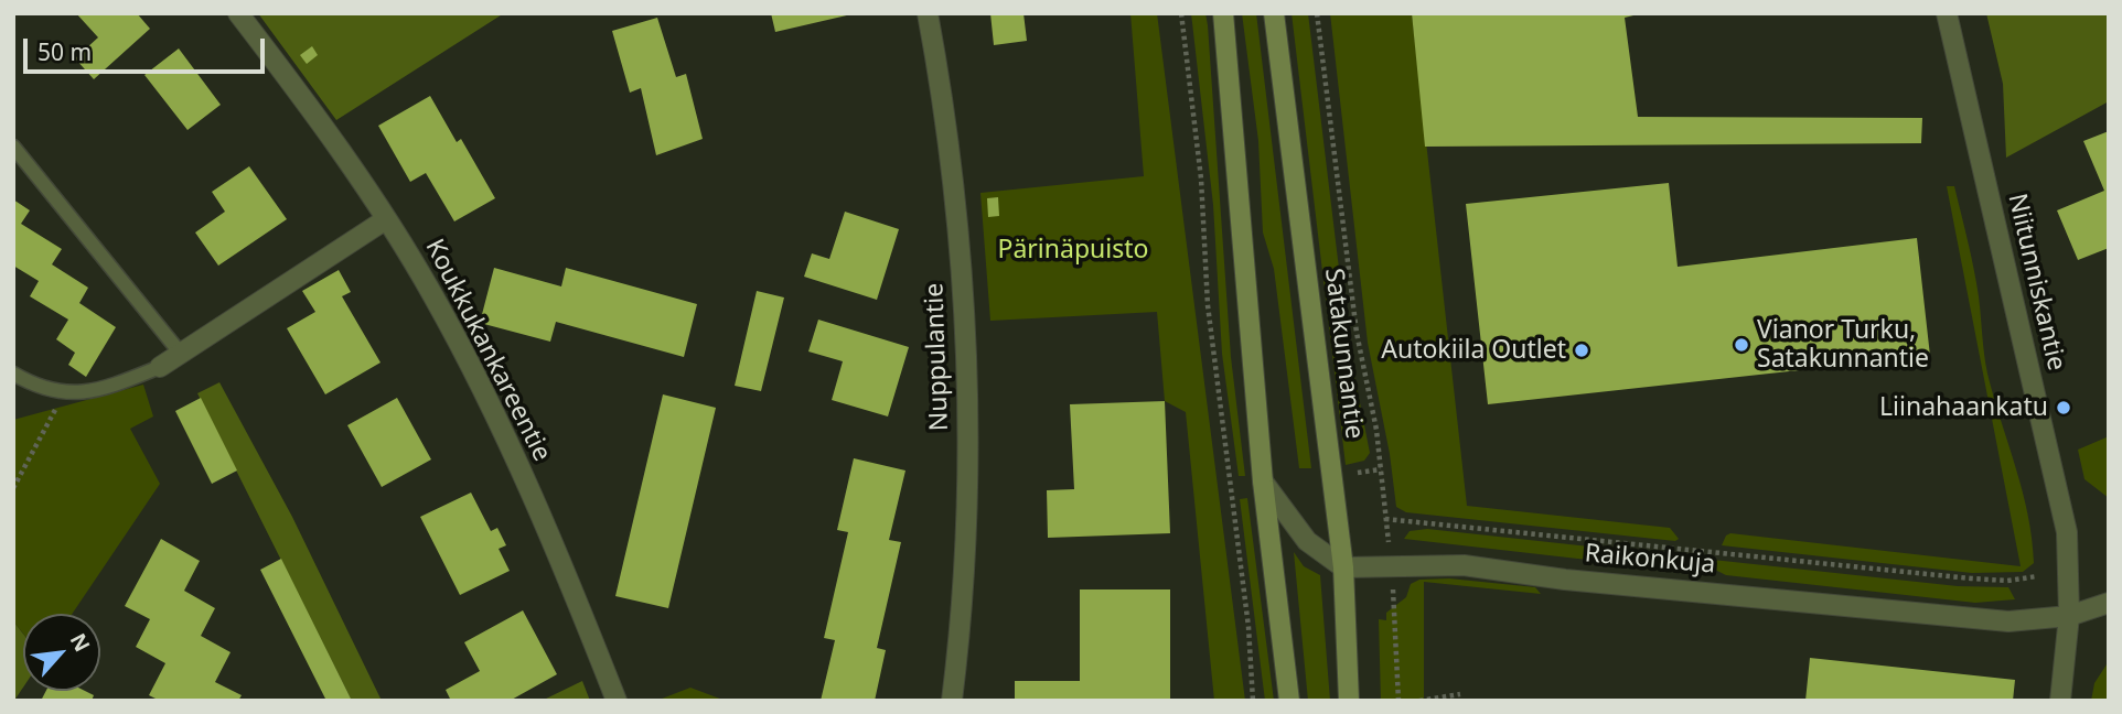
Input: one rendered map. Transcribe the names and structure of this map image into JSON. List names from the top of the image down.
{
  "streets": {
    "main road": ["Satakunnantie"],
    "street": [
      "Niitunniskantie",
      "Koukkukankareentie",
      "Nuppulantie",
      "Raikonkuja"
    ]
  },
  "crossings": [
    ["Niitunniskantie", "Raikonkuja"],
    ["Satakunnantie", "Raikonkuja"]
  ],
  "parks": ["Pärinäpuisto"],
  "places": ["Vianor Turku, Satakunnantie", "Autokiila Outlet", "Liinahaankatu"],
  "scale_bar": "50 m",
  "north": "top right"
}
